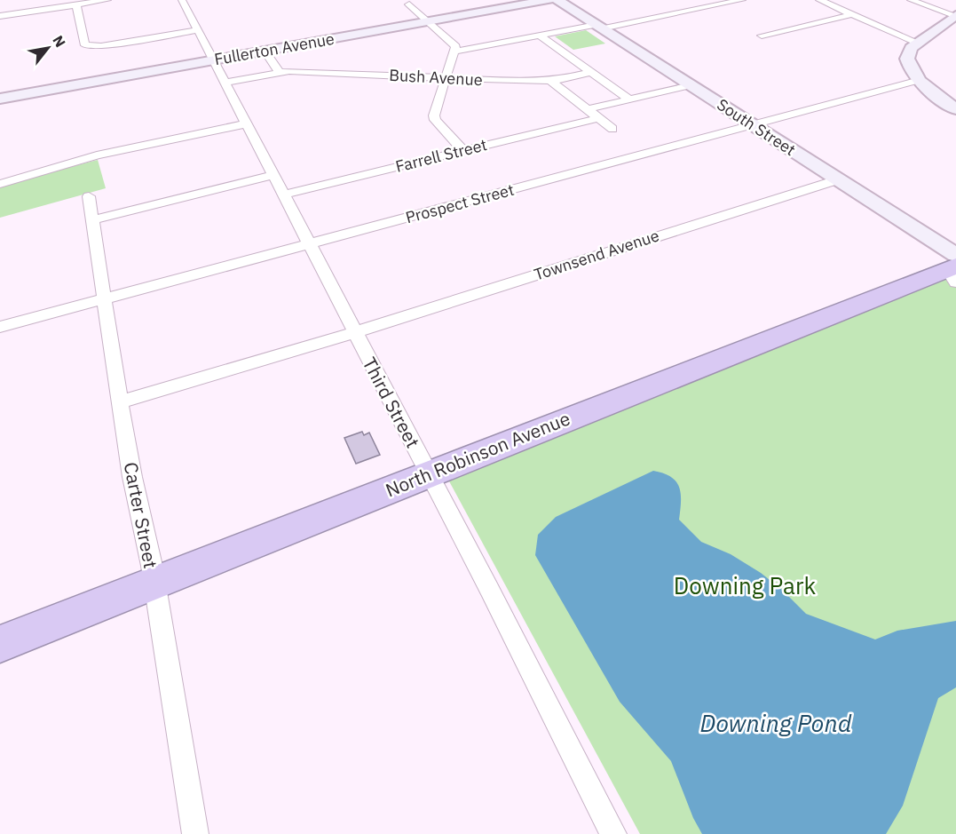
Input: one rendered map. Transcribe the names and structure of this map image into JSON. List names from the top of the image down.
{
  "streets": {
    "highway": ["North Robinson Avenue"],
    "street": [
      "Fullerton Avenue",
      "Bush Avenue",
      "South Street",
      "Farrell Street",
      "Prospect Street",
      "Townsend Avenue",
      "Third Street",
      "Carter Street"
    ]
  },
  "crossings": [
    ["Fullerton Avenue", "Third Street"],
    ["Bush Avenue", "Third Street"],
    ["South Street", "Prospect Street"],
    ["South Street", "Townsend Avenue"],
    ["South Street", "North Robinson Avenue"],
    ["Farrell Street", "Third Street"],
    ["Prospect Street", "Third Street"],
    ["Prospect Street", "Carter Street"],
    ["Townsend Avenue", "Third Street"],
    ["Townsend Avenue", "Carter Street"],
    ["Third Street", "North Robinson Avenue"],
    ["North Robinson Avenue", "Carter Street"]
  ],
  "water": ["Downing Pond"],
  "parks": ["Downing Park"],
  "north": "top right"
}
